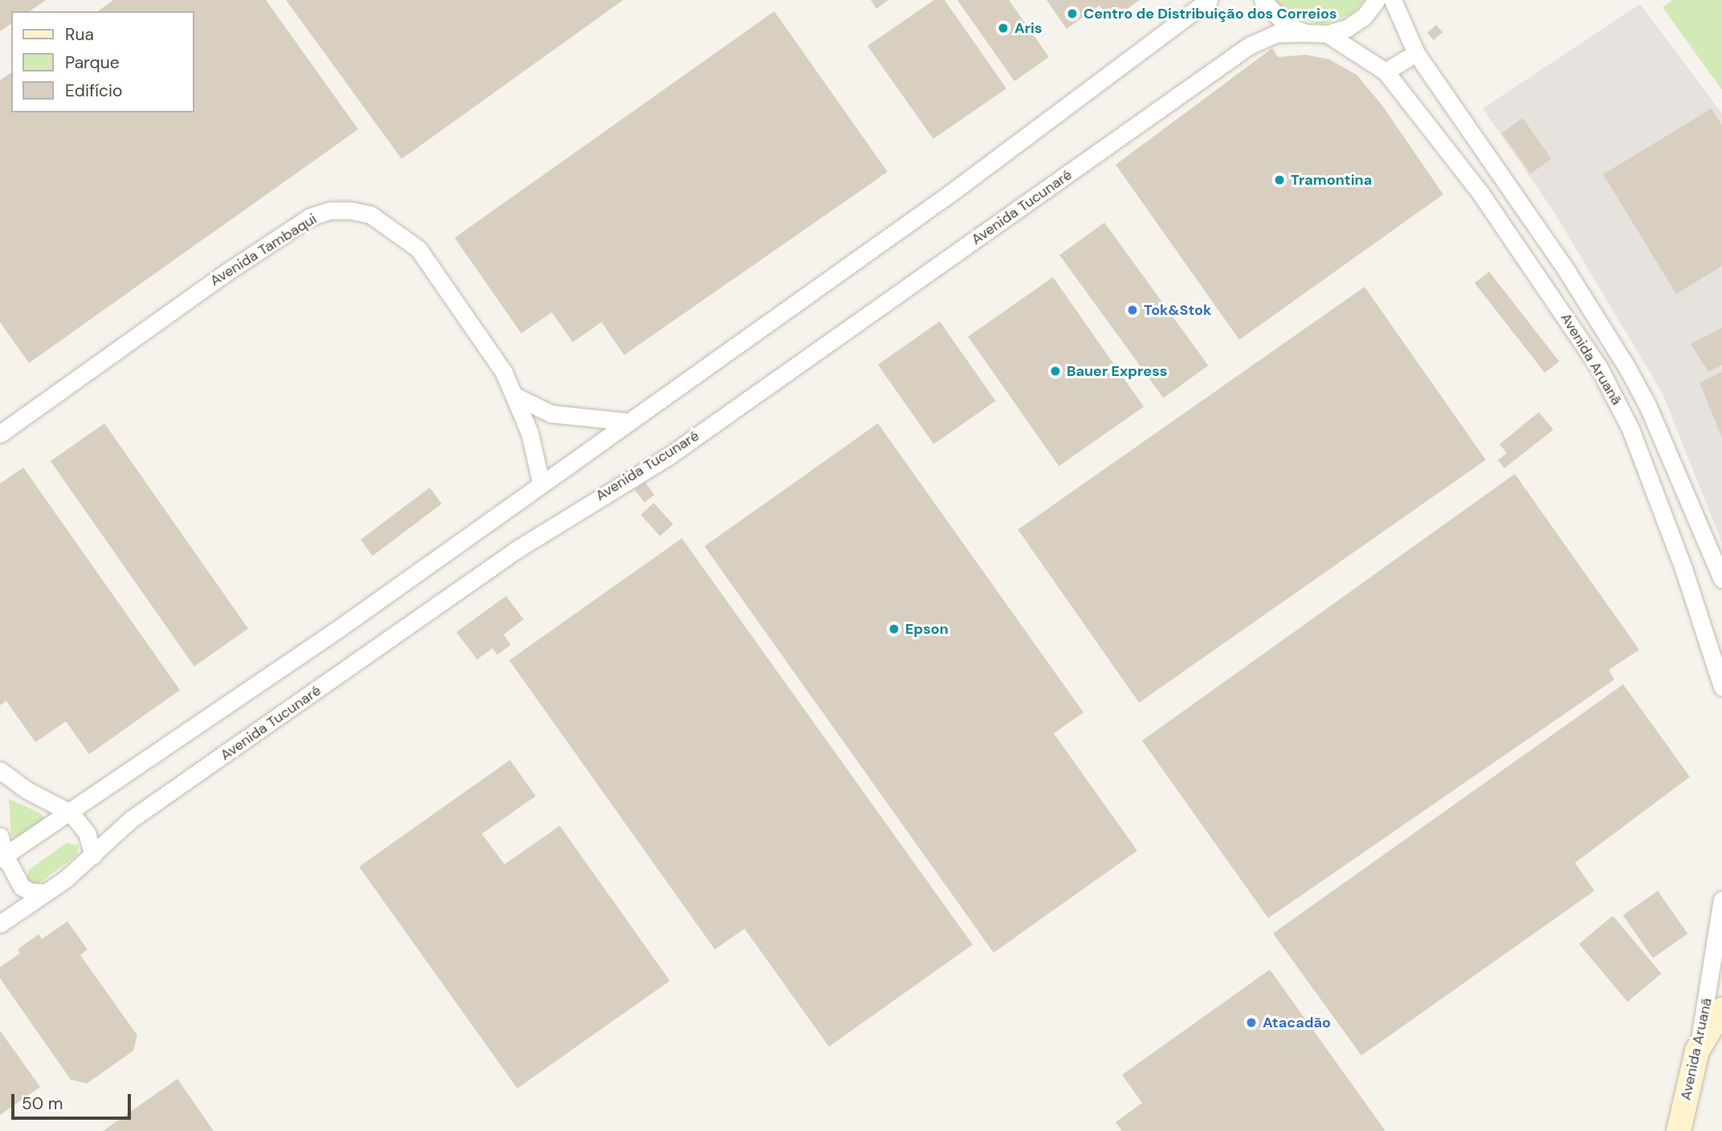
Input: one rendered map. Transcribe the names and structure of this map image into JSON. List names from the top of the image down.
{
  "streets": {
    "main road": ["Avenida Aruanã"],
    "street": ["Avenida Tucunaré", "Avenida Tambaqui"]
  },
  "crossings": [
    ["Avenida Tucunaré", "Avenida Aruanã"]
  ],
  "places": [
    "Centro de Distribuição dos Correios",
    "Aris",
    "Tramontina",
    "Tok&Stok",
    "Bauer Express",
    "Epson",
    "Atacadão"
  ],
  "legend": ["Rua", "Parque", "Edifício"],
  "scale_bar": "50 m"
}
